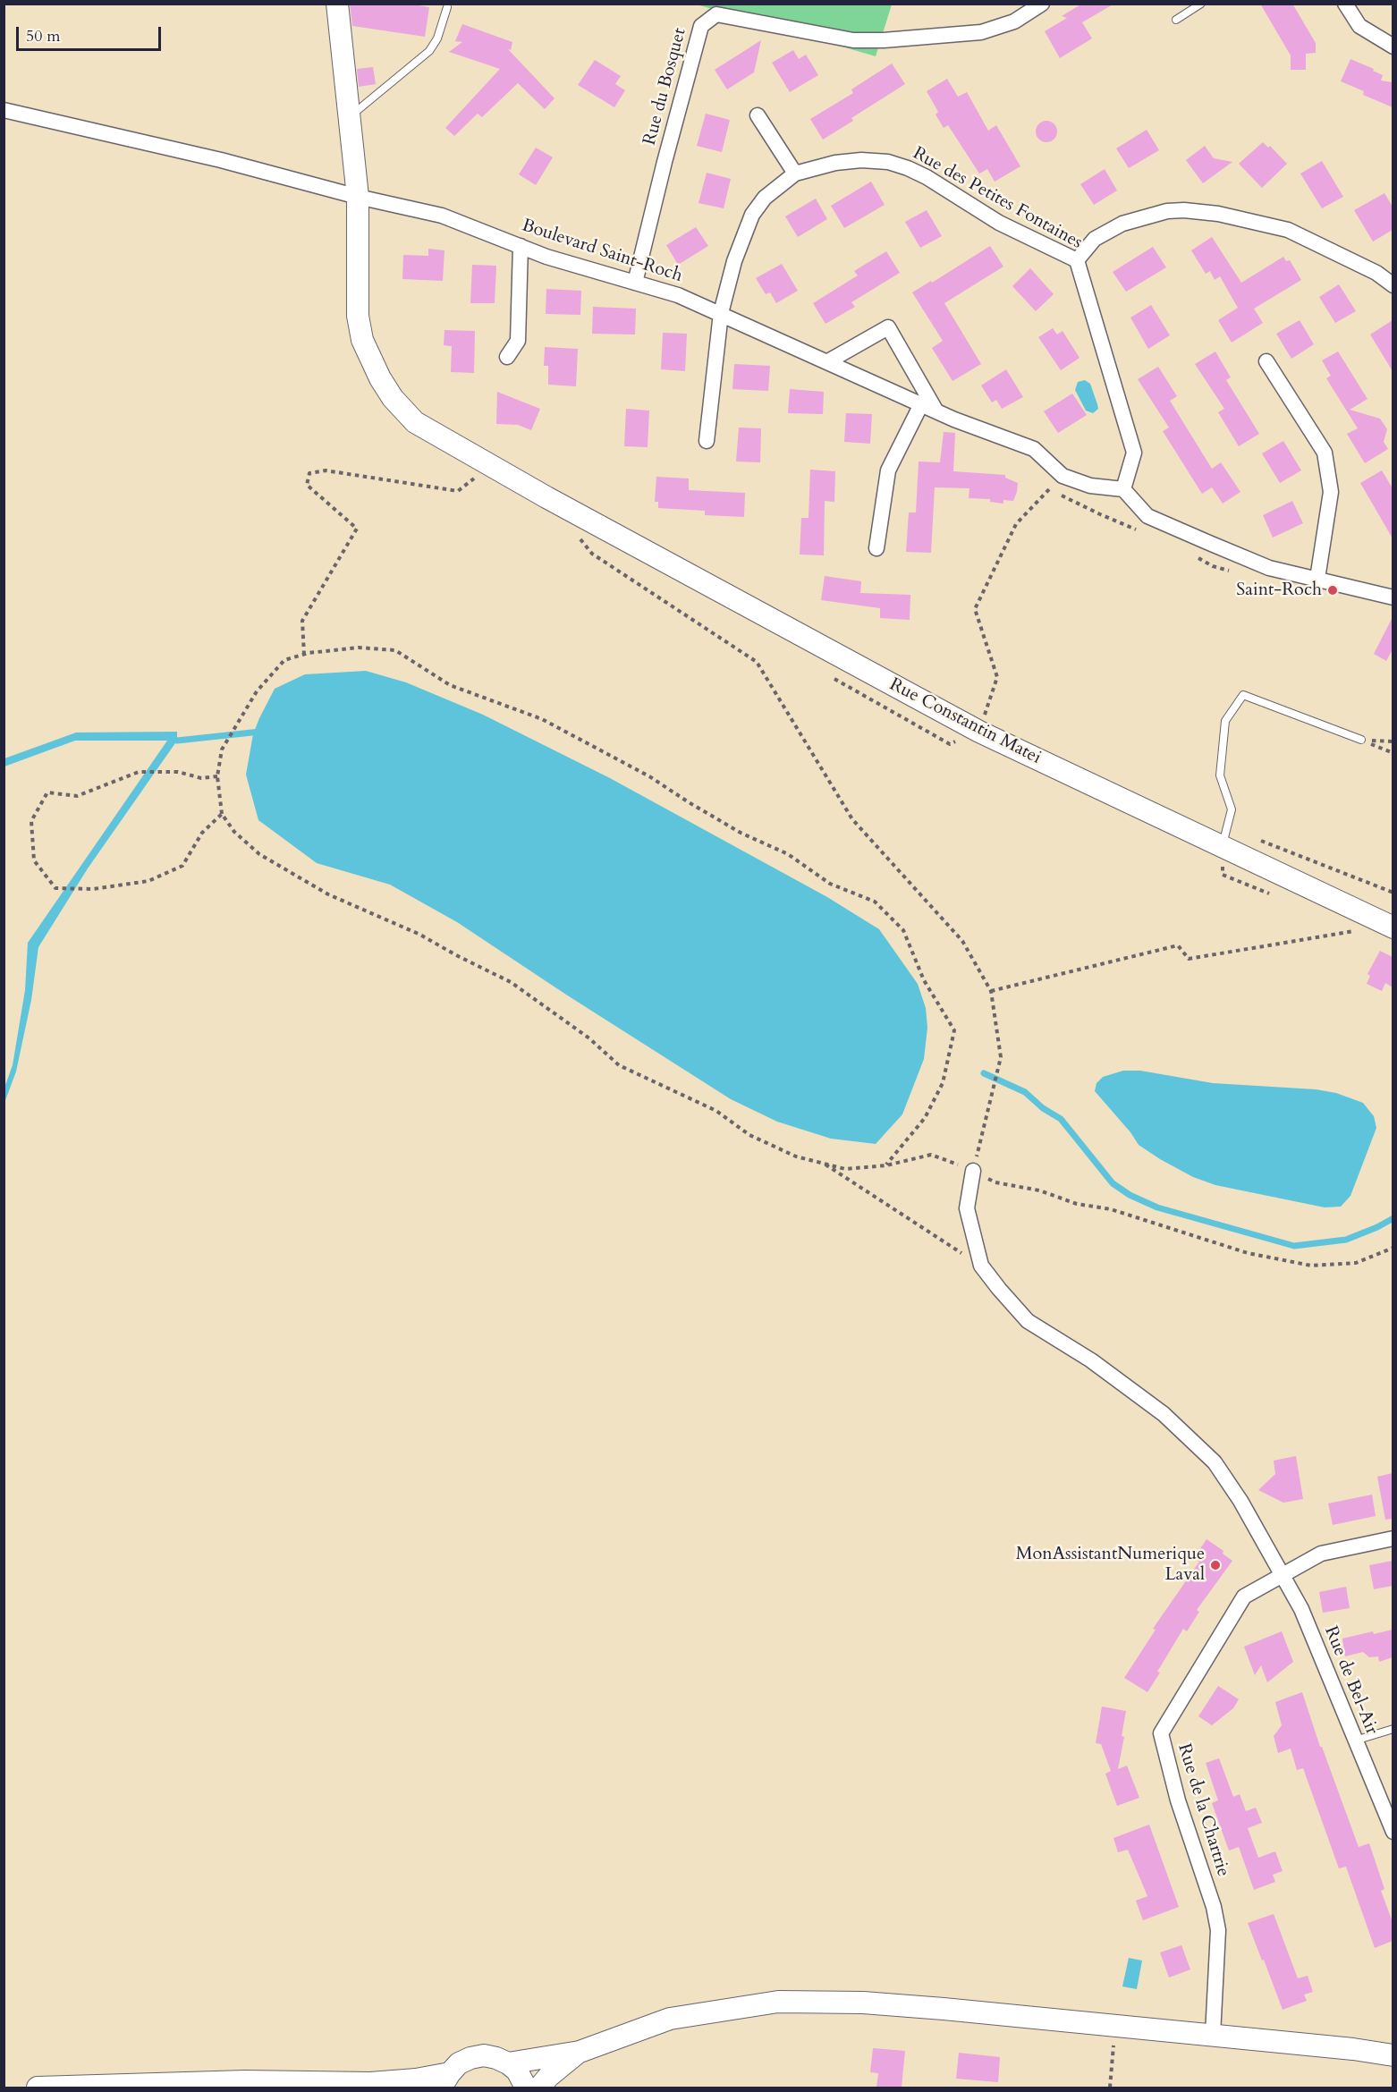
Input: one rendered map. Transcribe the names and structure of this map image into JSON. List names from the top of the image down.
{
  "streets": {
    "street": [
      "Rue du Bosquet",
      "Rue des Petites Fontaines",
      "Boulevard Saint-Roch",
      "Rue Constantin Matei",
      "Rue de Bel-Air",
      "Rue de la Chartrie"
    ]
  },
  "crossings": [
    ["Rue du Bosquet", "Boulevard Saint-Roch"],
    ["Rue des Petites Fontaines", "Boulevard Saint-Roch"],
    ["Boulevard Saint-Roch", "Rue Constantin Matei"],
    ["Rue de Bel-Air", "Rue de la Chartrie"]
  ],
  "places": ["Saint-Roch", "MonAssistantNumerique Laval"],
  "scale_bar": "50 m"
}
